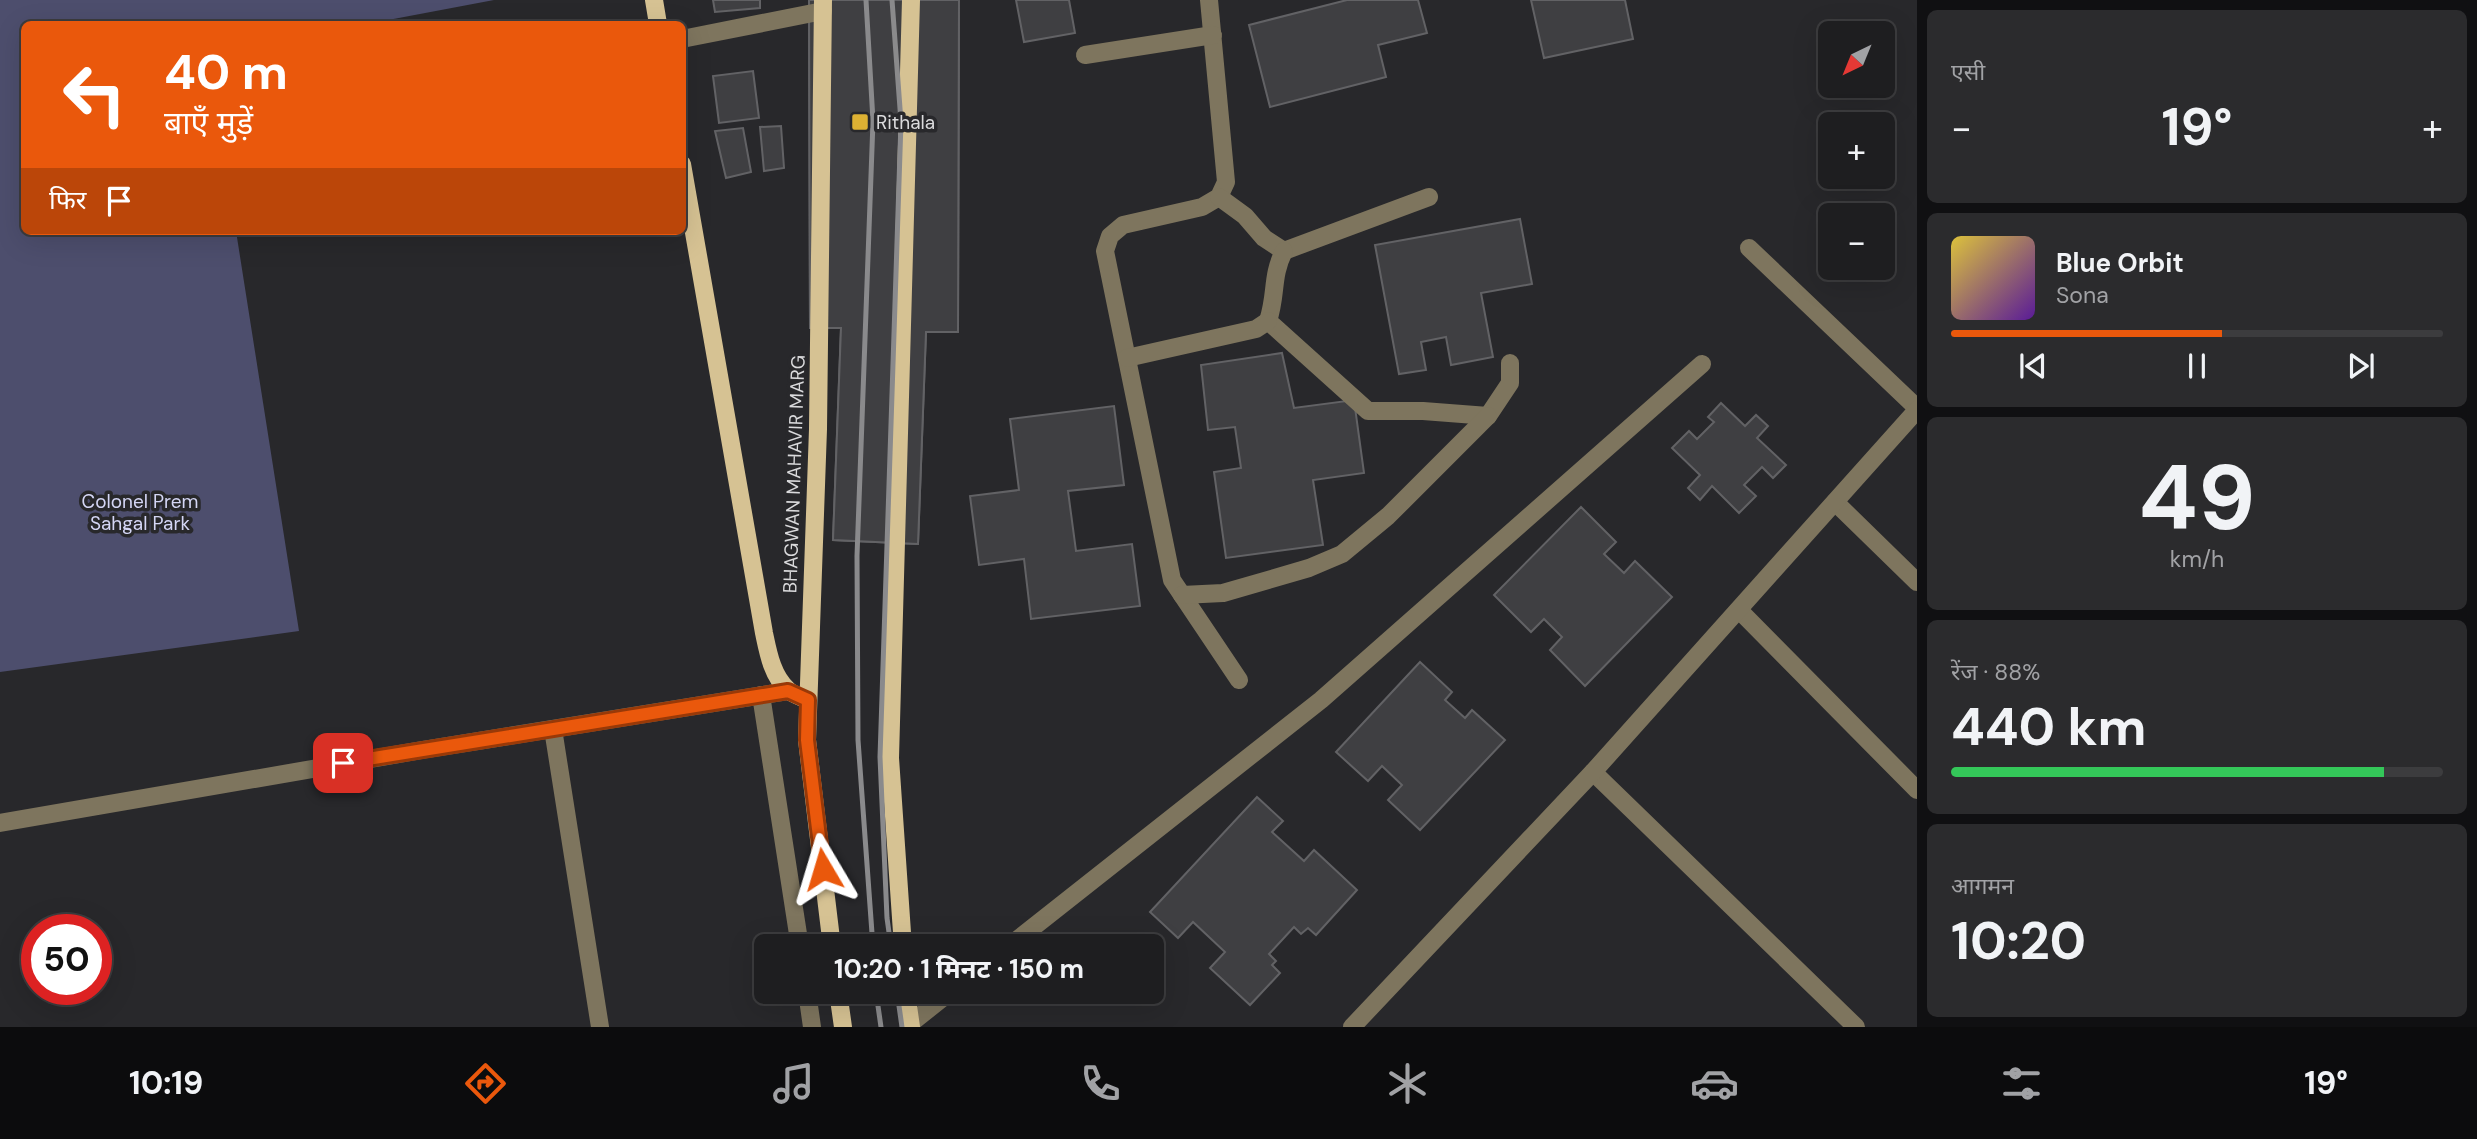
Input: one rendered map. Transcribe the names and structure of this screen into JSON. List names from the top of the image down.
{
  "streets": {
    "main road": ["BHAGWAN MAHAVIR MARG"]
  },
  "parks": ["Colonel Prem Sahgal Park"],
  "places": {
    "transit": ["Rithala"]
  },
  "north": "bottom left",
  "page": {
    "tile": [
      "एसी",
      ["49", "km/h"],
      ["रेंज · 88%", "440 km"],
      ["आगमन", "10:20"]
    ],
    "map_buttons": ["+", "−"],
    "turn": ["40 m", "बाएँ मुड़ें"],
    "heat": ["−", "19°", "+"],
    "then": "फिर",
    "song": ["Blue Orbit", "Sona"],
    "limit": "50",
    "trip": "10:20 · 1 मिनट · 150 m",
    "tabs": ["10:19", "19°"]
  }
}
